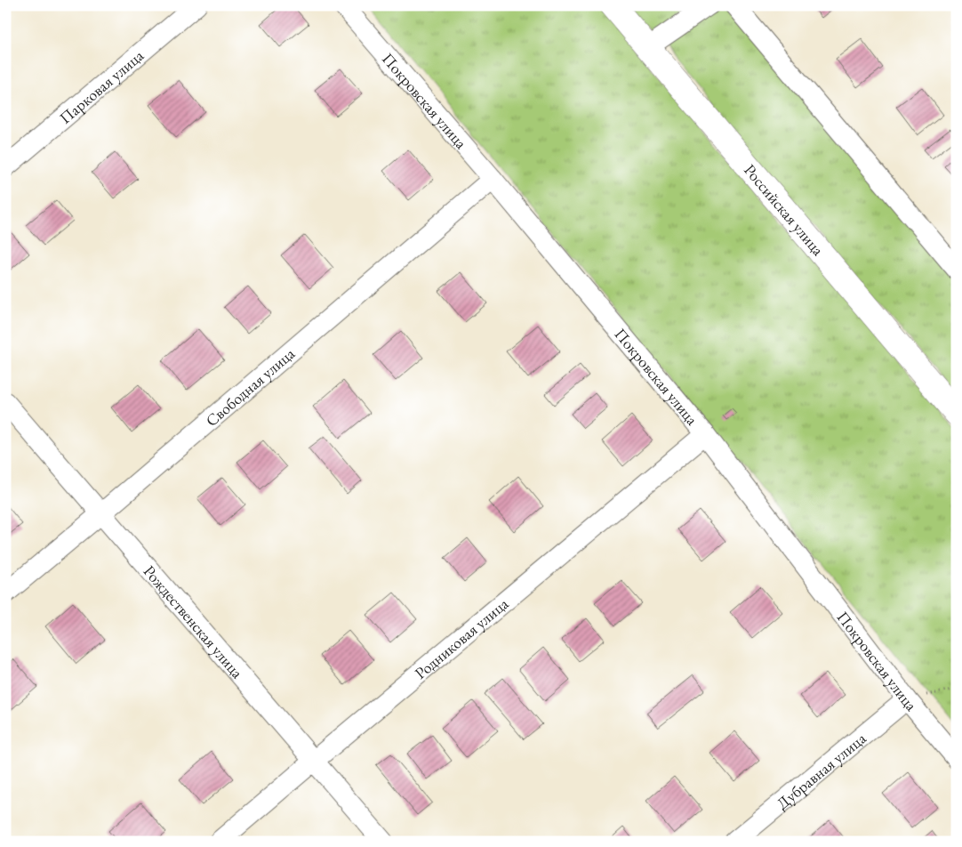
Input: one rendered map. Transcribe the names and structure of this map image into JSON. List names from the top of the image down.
{
  "streets": {
    "main road": ["Российская улица"],
    "street": [
      "Парковая улица",
      "Покровская улица",
      "Свободная улица",
      "Рождественская улица",
      "Родниковая улица",
      "Дубравная улица"
    ]
  },
  "crossings": [
    ["Покровская улица", "Свободная улица"],
    ["Покровская улица", "Родниковая улица"],
    ["Покровская улица", "Дубравная улица"],
    ["Свободная улица", "Рождественская улица"],
    ["Рождественская улица", "Родниковая улица"]
  ]
}
